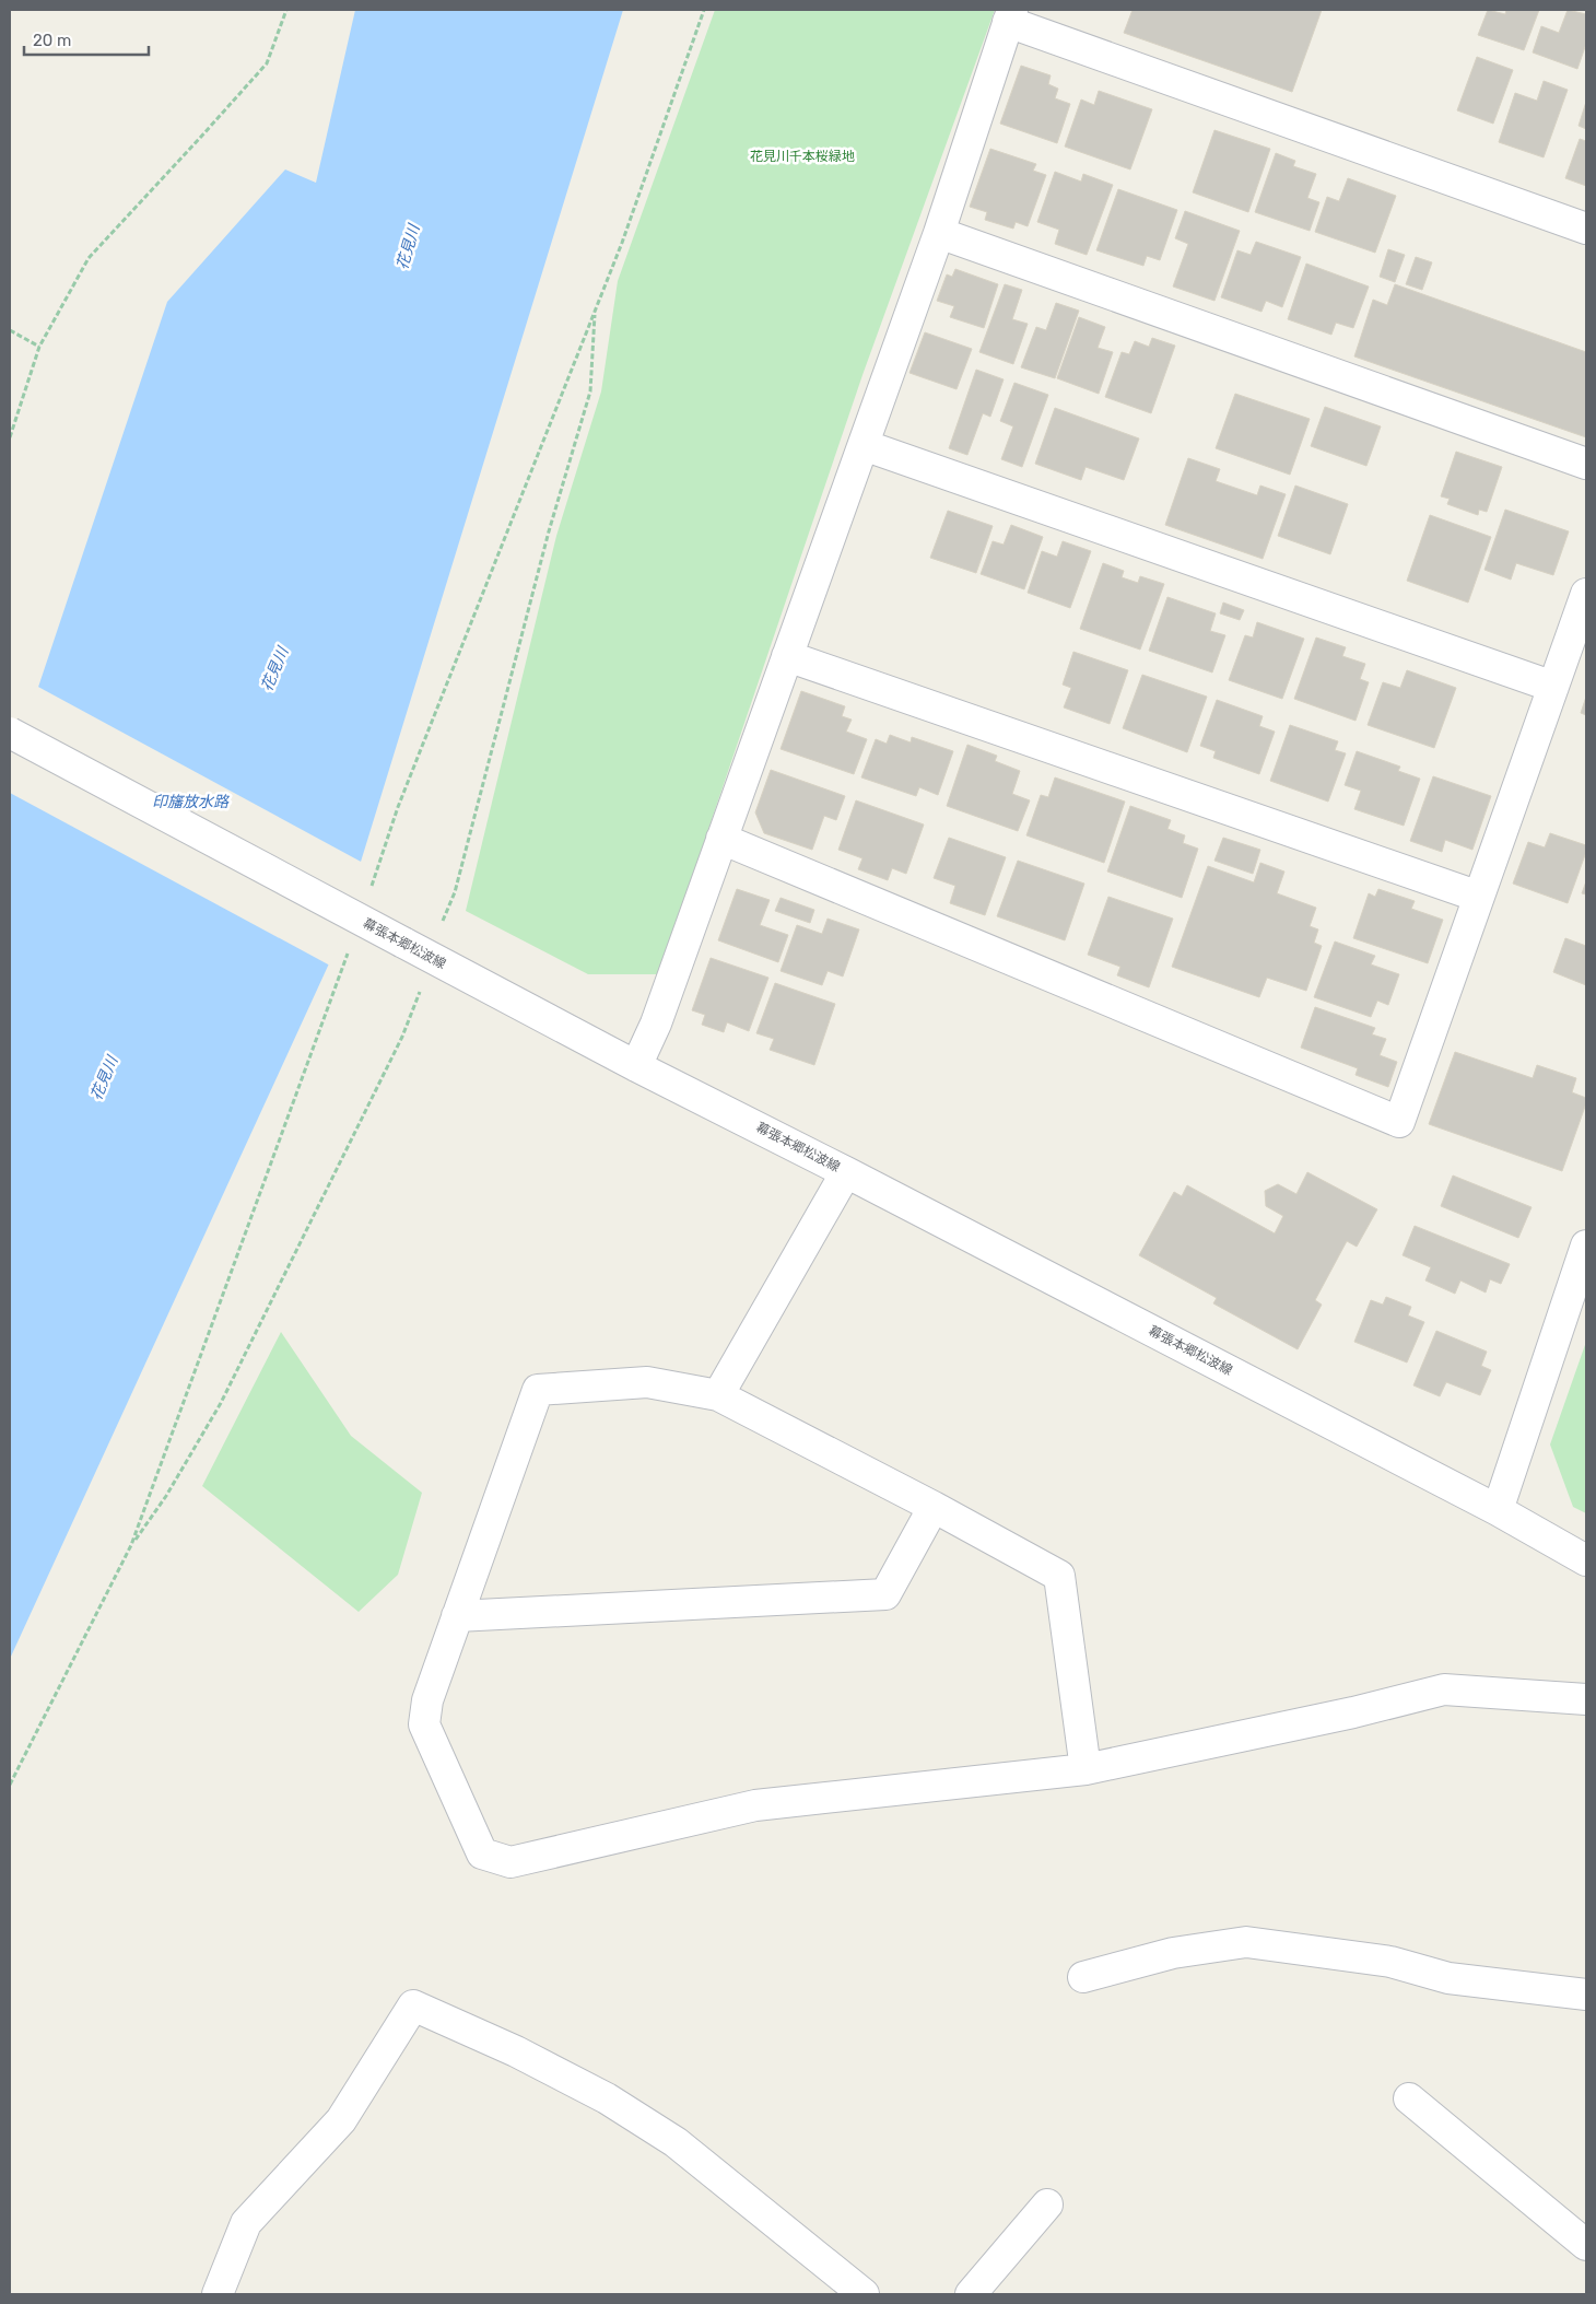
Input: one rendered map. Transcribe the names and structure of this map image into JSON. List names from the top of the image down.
{
  "streets": {
    "street": ["幕張本郷松波線"]
  },
  "water": ["花見川", "印旛放水路"],
  "parks": ["花見川千本桜緑地"],
  "scale_bar": "20 m"
}
